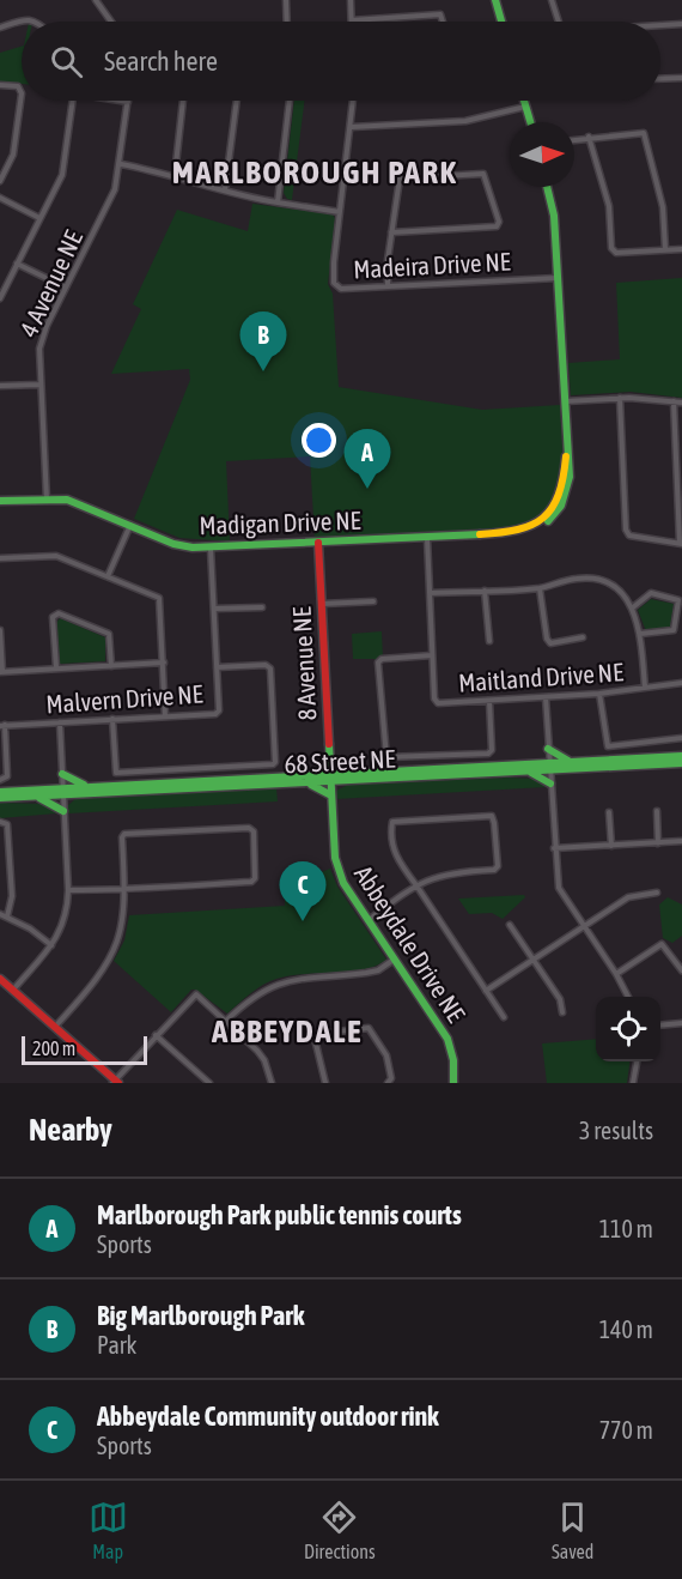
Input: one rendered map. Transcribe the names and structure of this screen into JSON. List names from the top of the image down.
{
  "streets": {
    "street": [
      "Madeira Drive NE",
      "4 Avenue NE",
      "Madigan Drive NE",
      "8 Avenue NE",
      "Maitland Drive NE",
      "Malvern Drive NE",
      "68 Street NE",
      "Abbeydale Drive NE"
    ]
  },
  "crossings": [
    ["Madeira Drive NE", "Madigan Drive NE"],
    ["4 Avenue NE", "Madigan Drive NE"],
    ["Madigan Drive NE", "8 Avenue NE"],
    ["Madigan Drive NE", "Maitland Drive NE"],
    ["Madigan Drive NE", "Malvern Drive NE"],
    ["8 Avenue NE", "68 Street NE"],
    ["8 Avenue NE", "Abbeydale Drive NE"],
    ["68 Street NE", "Abbeydale Drive NE"]
  ],
  "districts": ["MARLBOROUGH PARK", "ABBEYDALE"],
  "scale_bar": "200 m",
  "north": "right",
  "page": {
    "search": "Search here",
    "pins": ["B", "A", "C"],
    "scale": "200 m",
    "heading": ["Nearby", "3 results"],
    "list": [
      {
        "mark": "A",
        "name": "Marlborough Park public tennis courts",
        "note": "Sports",
        "value": "110 m"
      },
      {
        "mark": "B",
        "name": "Big Marlborough Park",
        "note": "Park",
        "value": "140 m"
      },
      {
        "mark": "C",
        "name": "Abbeydale Community outdoor rink",
        "note": "Sports",
        "value": "770 m"
      }
    ],
    "nav": ["Map", "Directions", "Saved"]
  }
}
